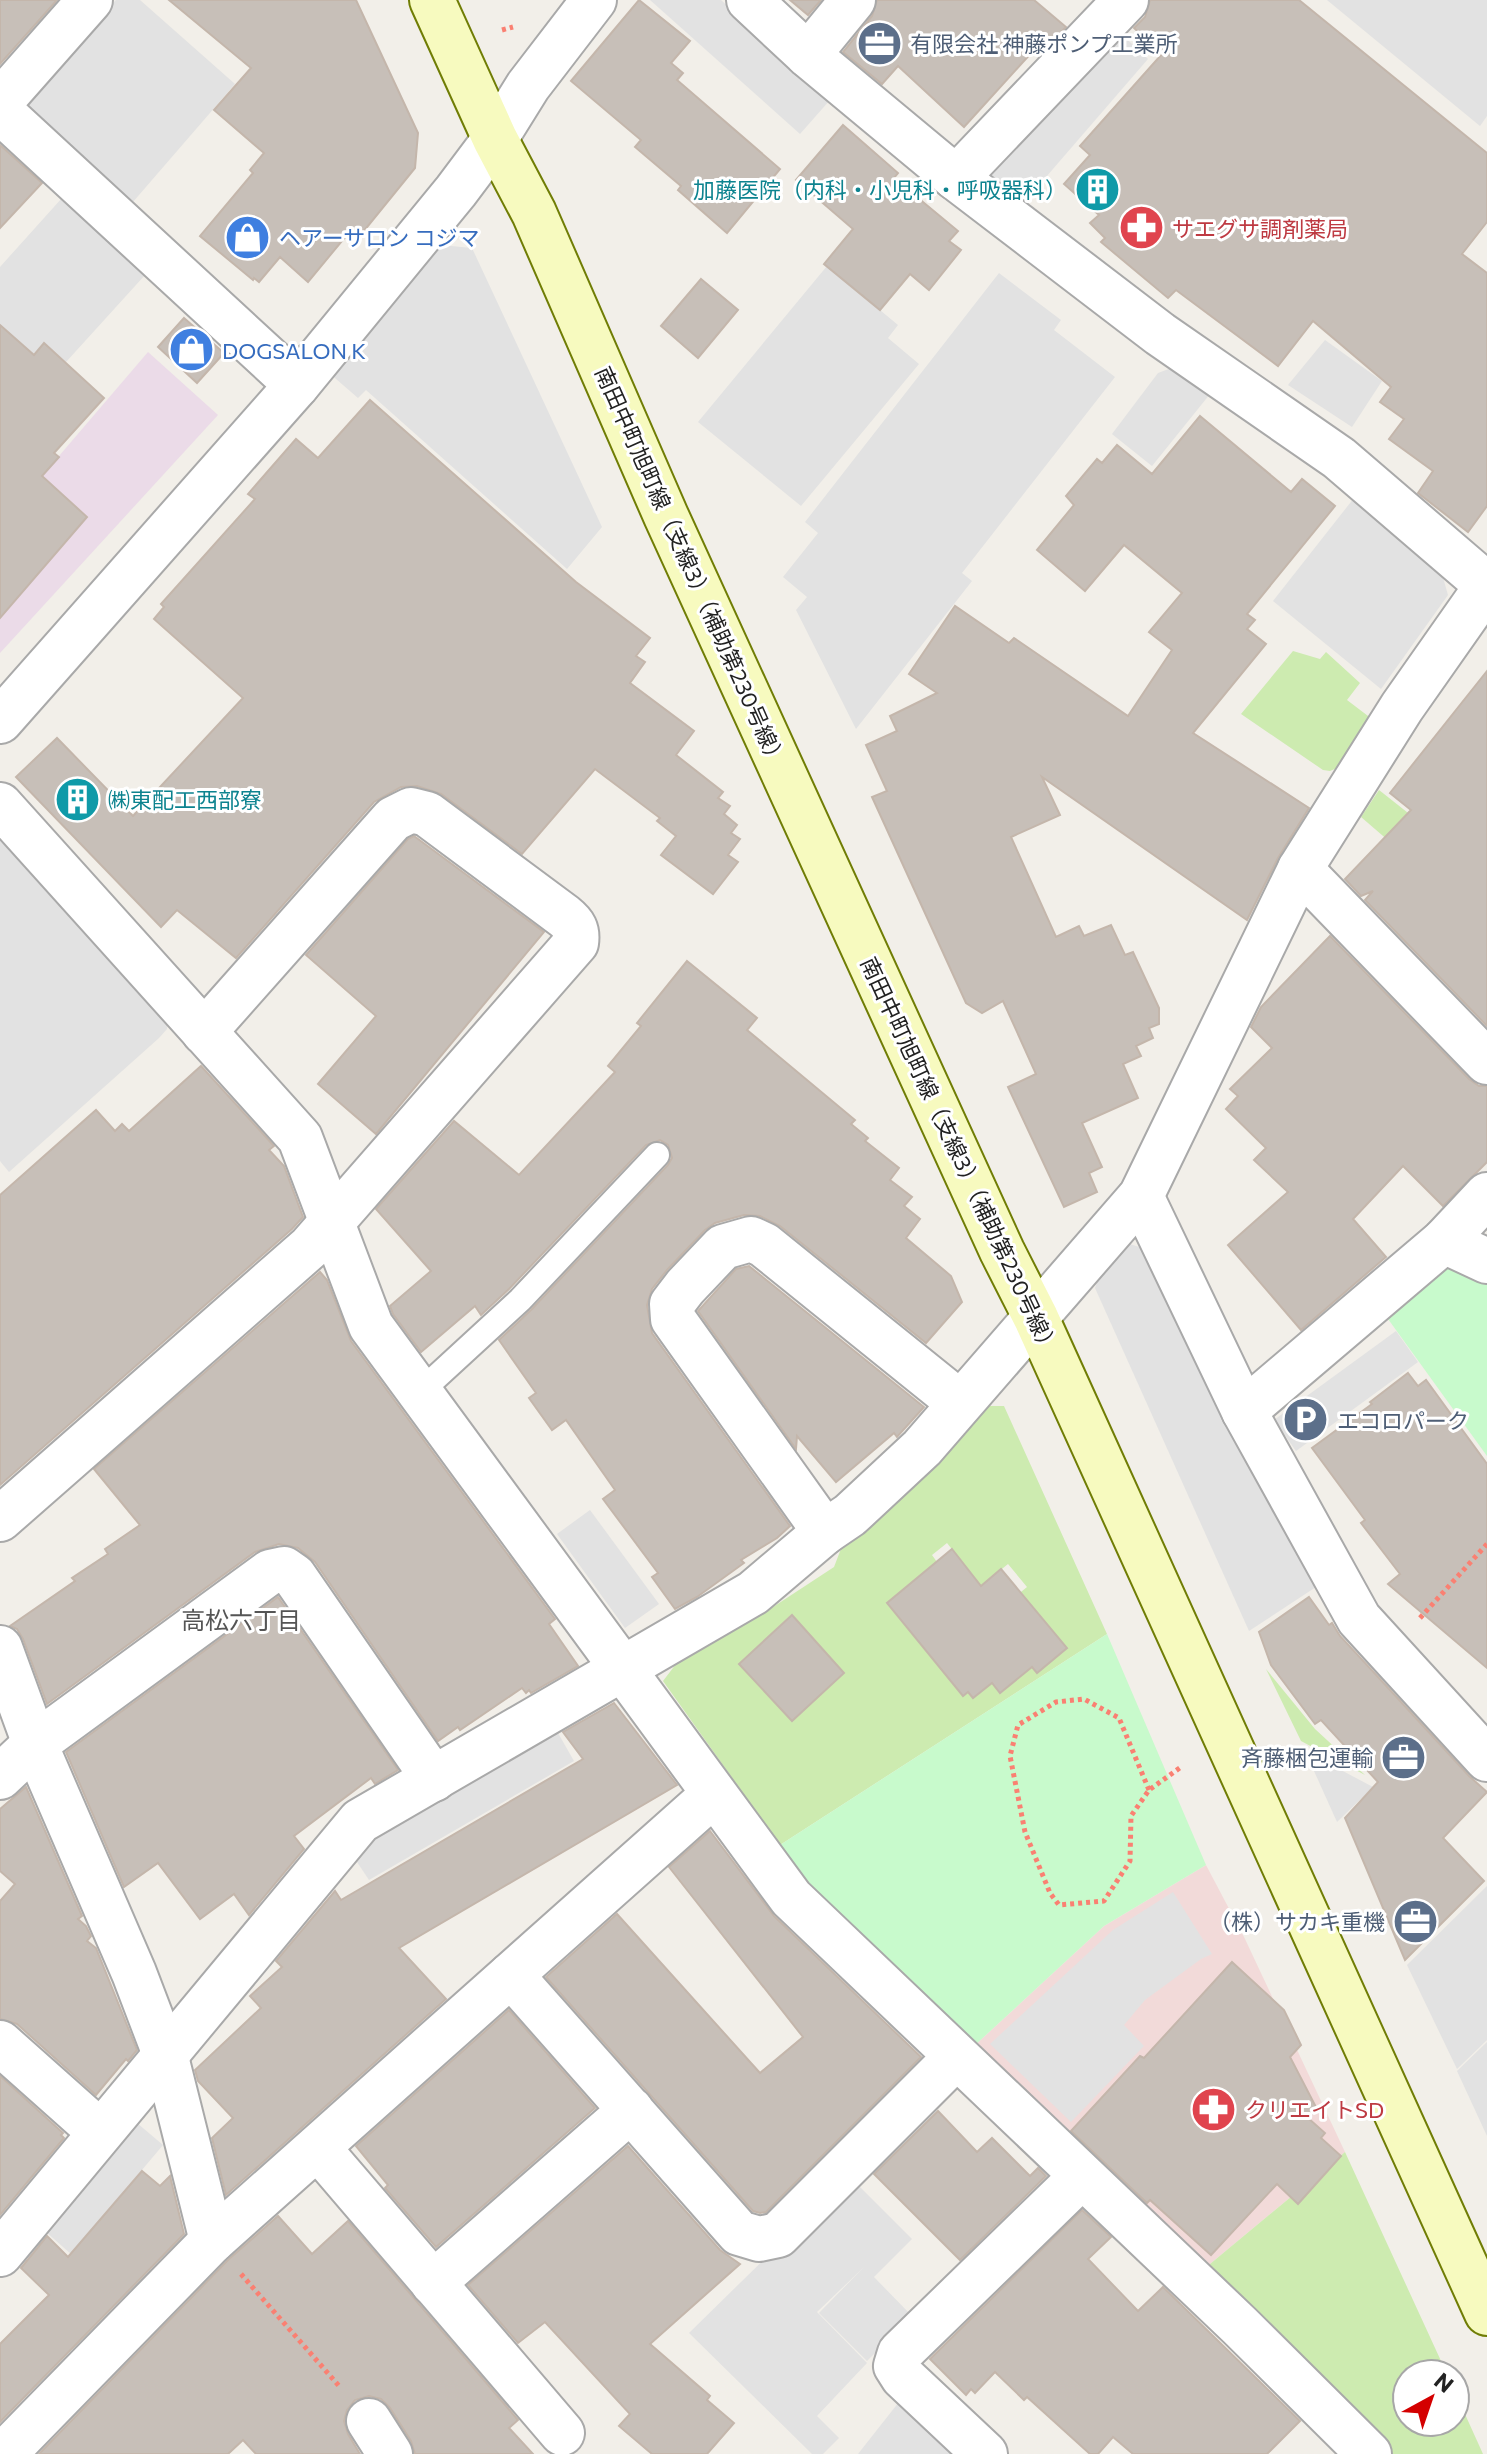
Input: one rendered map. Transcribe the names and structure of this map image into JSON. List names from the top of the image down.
{
  "streets": {
    "main road": ["南田中町旭町線（支線3）（補助第230号線）"]
  },
  "districts": ["高松六丁目"],
  "places": {
    "office": ["有限会社 神藤ポンプ工業所", "斉藤梱包運輸", "（株）サカキ重機"],
    "building": ["加藤医院（内科・小児科・呼吸器科）", "㈱東配工西部寮"],
    "pharmacy": ["サエグサ調剤薬局", "クリエイトSD"],
    "shop": ["ヘアーサロン コジマ", "DOGSALON K"],
    "parking": ["エコロパーク"]
  },
  "north": "top right"
}
